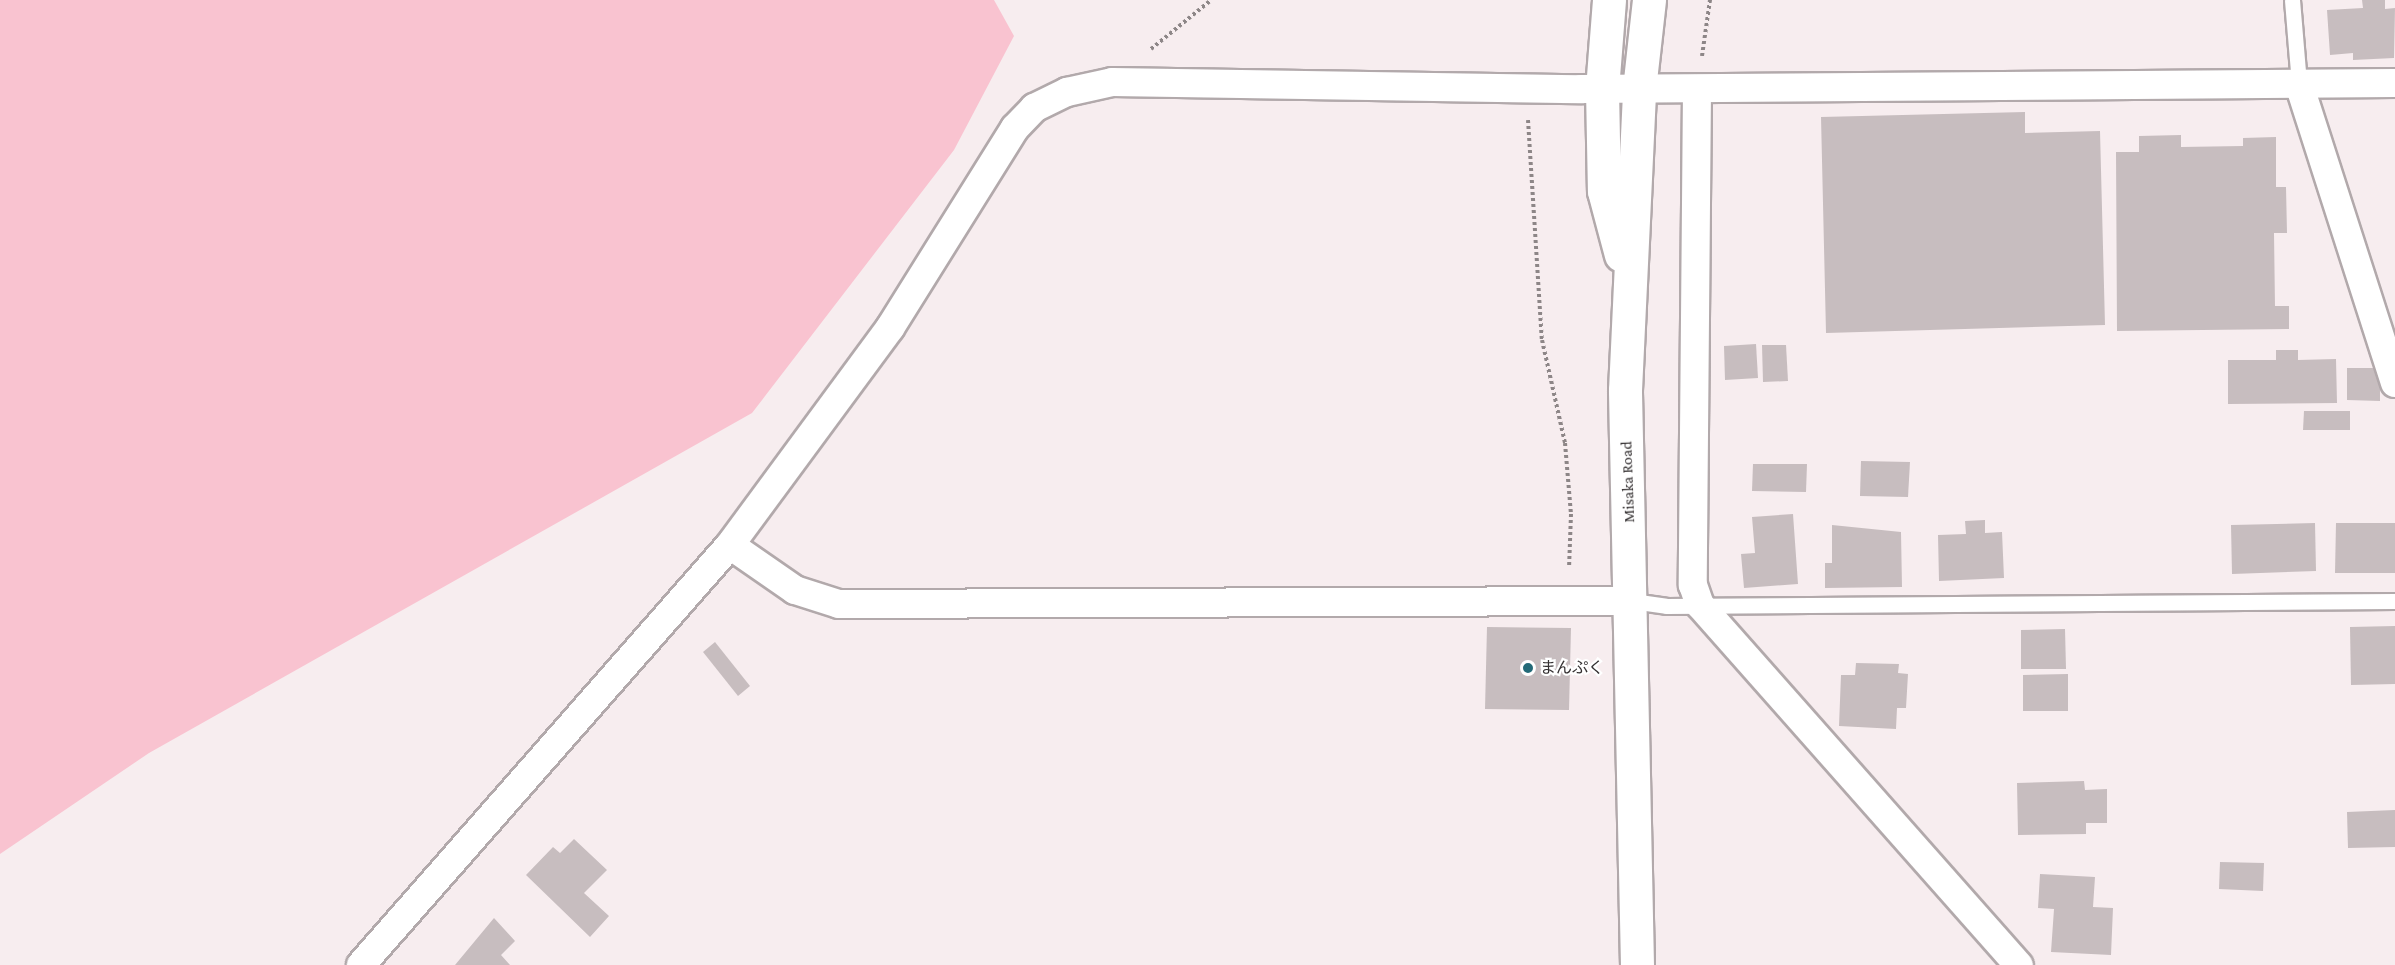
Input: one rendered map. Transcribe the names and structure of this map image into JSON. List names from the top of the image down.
{
  "streets": {
    "highway": ["Misaka Road"]
  },
  "places": ["まんぷく"]
}
